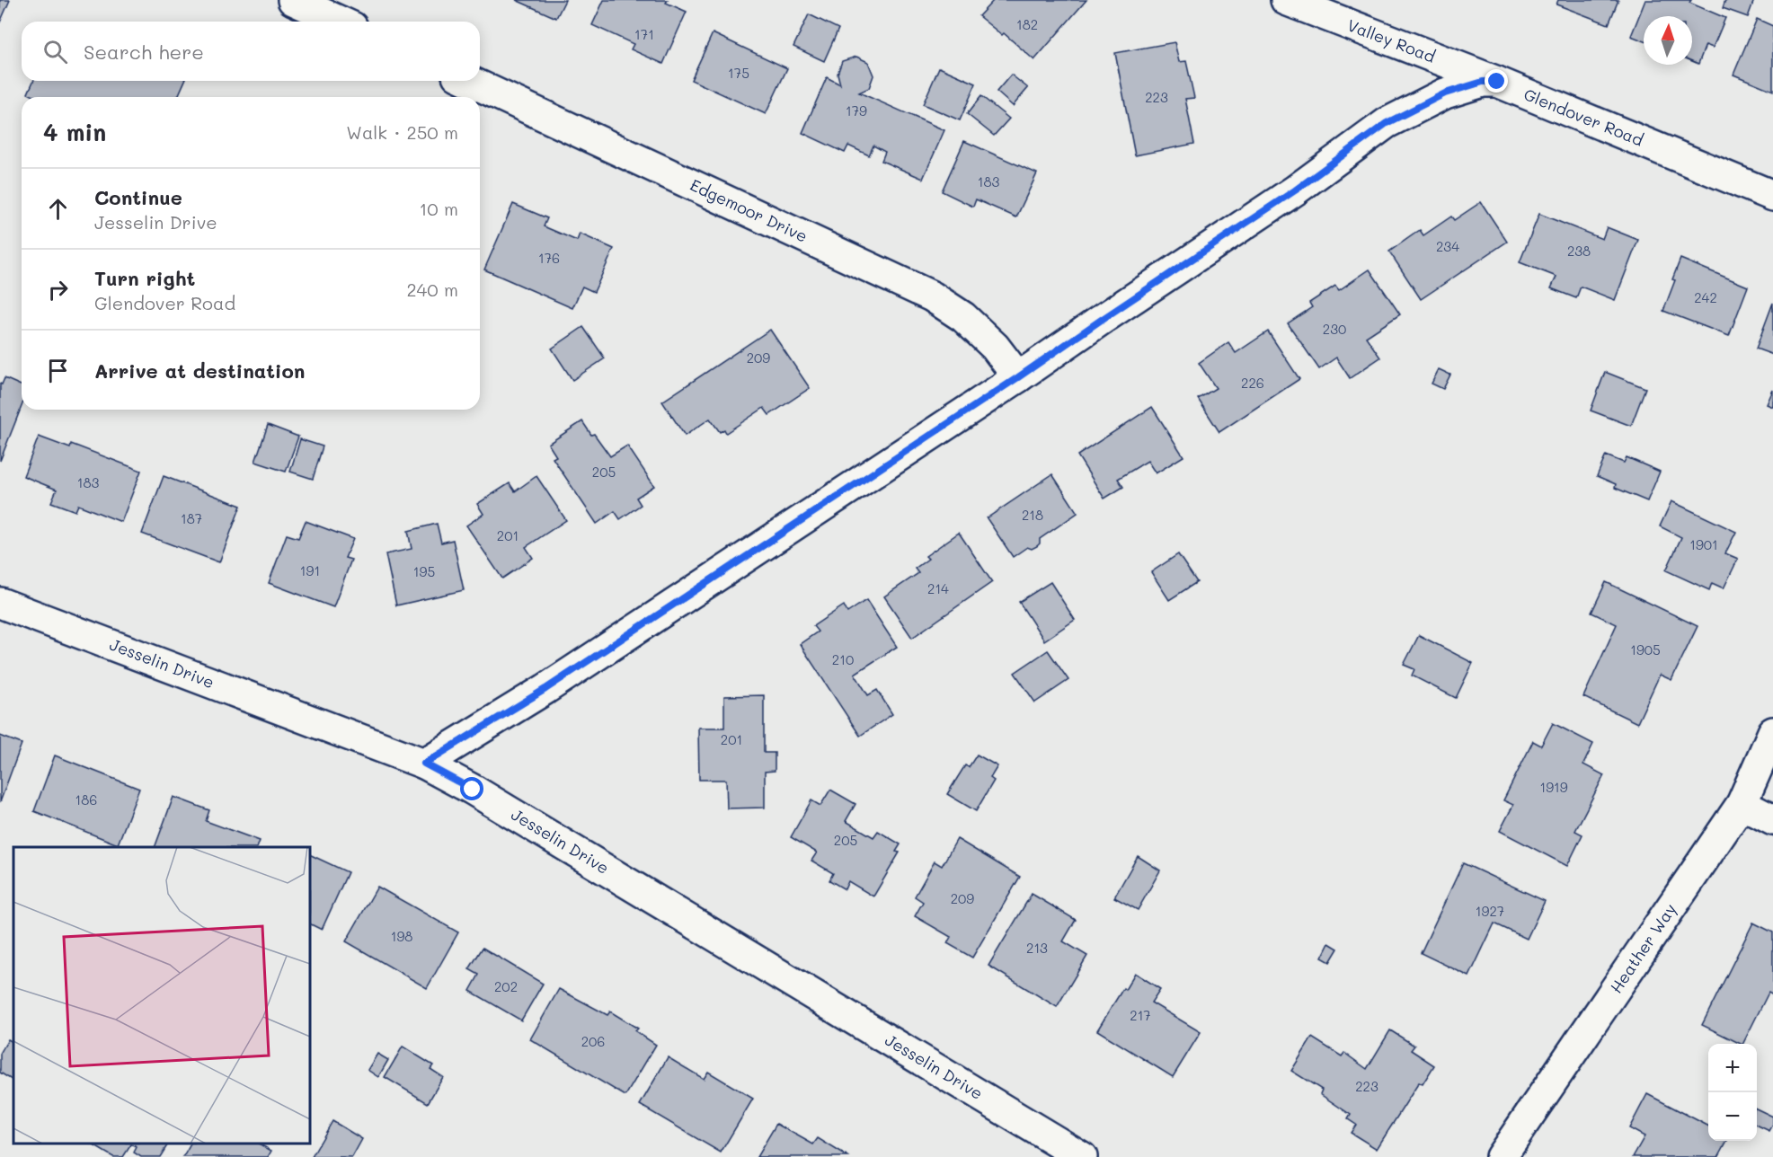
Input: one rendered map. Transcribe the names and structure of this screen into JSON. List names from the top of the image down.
{
  "streets": {
    "street": [
      "Valley Road",
      "Glendover Road",
      "Edgemoor Drive",
      "Jesselin Drive",
      "Heather Way"
    ]
  },
  "crossings": [
    ["Valley Road", "Glendover Road"]
  ],
  "house_numbers": [
    "182",
    "171",
    "175",
    "223",
    "179",
    "183",
    "234",
    "238",
    "176",
    "242",
    "230",
    "209",
    "226",
    "205",
    "183",
    "218",
    "187",
    "201",
    "1901",
    "191",
    "195",
    "214",
    "1905",
    "210",
    "201",
    "1919",
    "186",
    "205",
    "209",
    "1927",
    "198",
    "213",
    "202",
    "217",
    "206",
    "223"
  ],
  "north": "top",
  "page": {
    "search": "Search here",
    "heading": ["4 min", "Walk · 250 m"],
    "list": [
      ["Continue", "Jesselin Drive", "10 m"],
      ["Turn right", "Glendover Road", "240 m"],
      "Arrive at destination"
    ],
    "map_buttons": ["+", "−"]
  }
}
